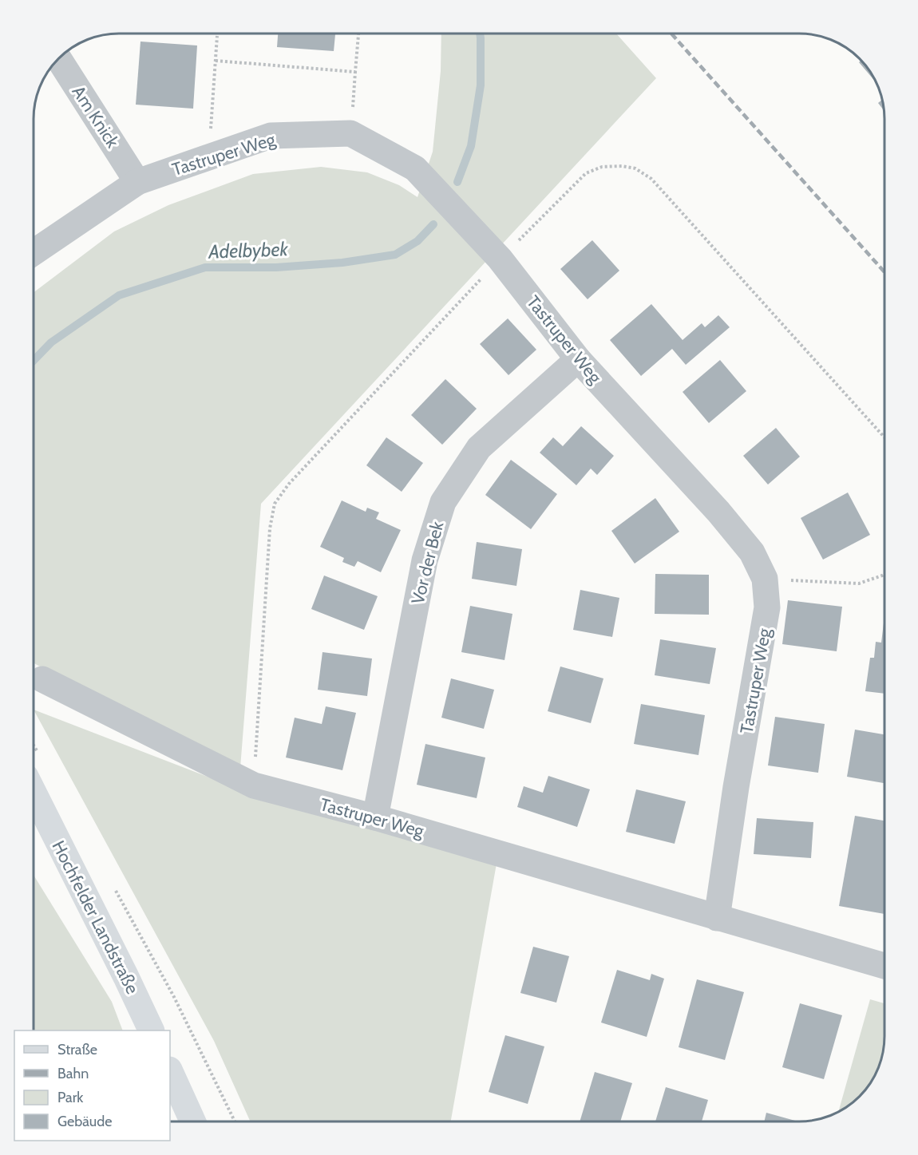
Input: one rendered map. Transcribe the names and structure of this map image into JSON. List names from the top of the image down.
{
  "streets": {
    "main road": ["Hochfelder Landstraße"],
    "street": ["Am Knick", "Tastruper Weg", "Vor der Bek"]
  },
  "crossings": [
    ["Am Knick", "Tastruper Weg"],
    ["Tastruper Weg", "Vor der Bek"]
  ],
  "water": ["Adelbybek"],
  "legend": [
    "Straße",
    "Bahn",
    "Park",
    "Gebäude"
  ]
}
